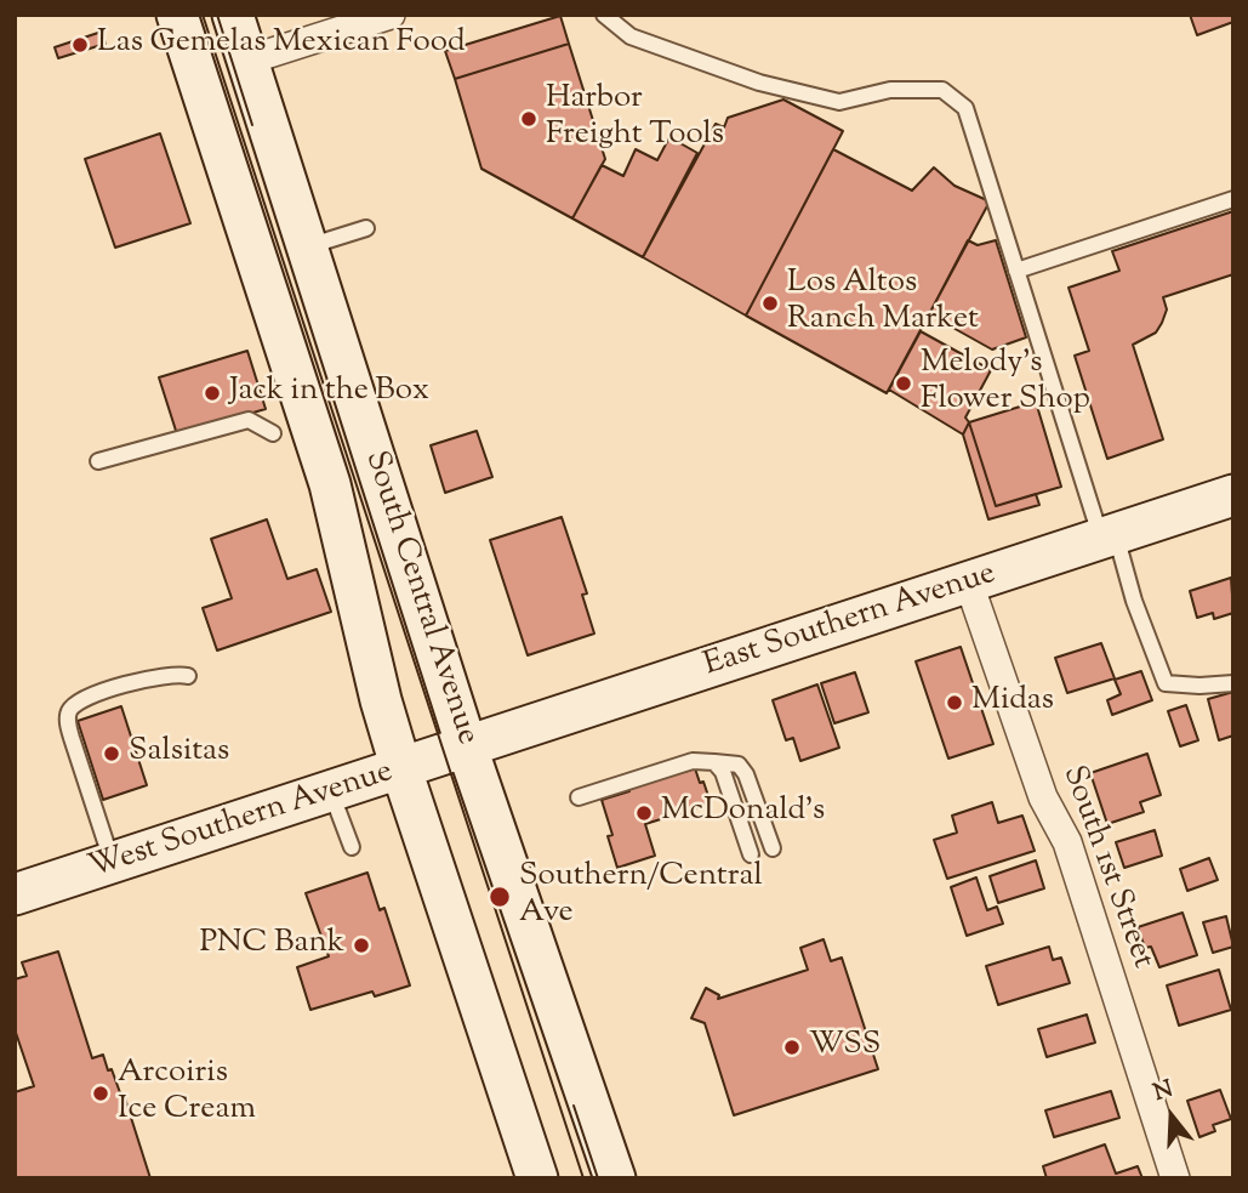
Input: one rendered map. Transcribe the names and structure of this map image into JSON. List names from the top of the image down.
{
  "streets": {
    "main road": ["South Central Avenue", "East Southern Avenue", "West Southern Avenue"],
    "street": ["South 1st Street"]
  },
  "crossings": [
    ["South Central Avenue", "East Southern Avenue"],
    ["South Central Avenue", "West Southern Avenue"],
    ["East Southern Avenue", "West Southern Avenue"],
    ["East Southern Avenue", "South 1st Street"]
  ],
  "places": [
    "Las Gemelas Mexican Food",
    "Harbor Freight Tools",
    "Los Altos Ranch Market",
    "Melody's Flower Shop",
    "Jack in the Box",
    "Midas",
    "Salsitas",
    "McDonald's",
    "Southern/Central Ave",
    "PNC Bank",
    "WSS",
    "Arcoiris Ice Cream"
  ],
  "north": "top"
}
